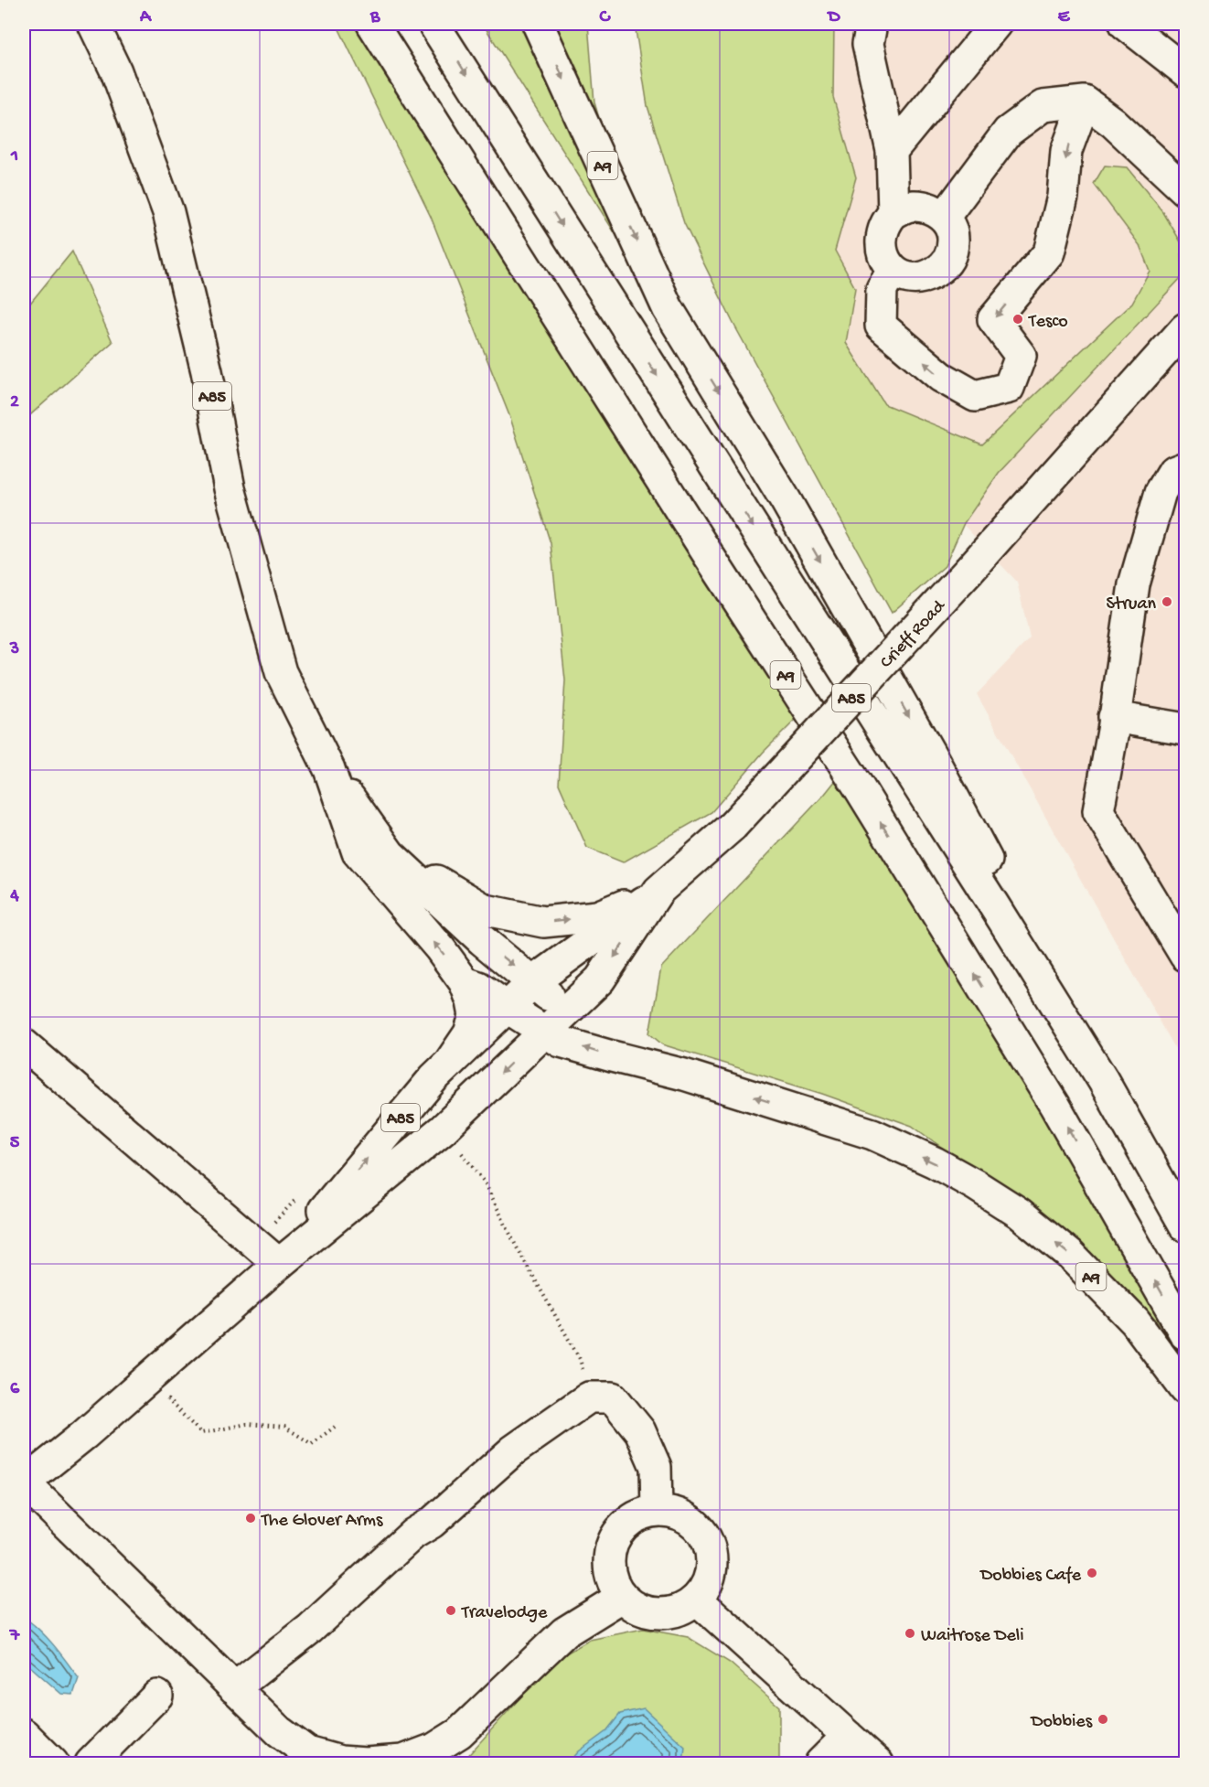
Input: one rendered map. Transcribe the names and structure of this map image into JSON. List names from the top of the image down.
{
  "streets": {
    "main road": ["A9", "A85", "Crieff Road"]
  },
  "crossings": [
    ["A9", "A85"],
    ["A9", "Crieff Road"],
    ["A85", "Crieff Road"]
  ],
  "places": [
    "Tesco",
    "Struan",
    "The Glover Arms",
    "Dobbies Cafe",
    "Travelodge",
    "Waitrose Deli",
    "Dobbies"
  ],
  "grid": {
    "columns": [
      "A",
      "B",
      "C",
      "D",
      "E"
    ],
    "rows": [
      "1",
      "2",
      "3",
      "4",
      "5",
      "6",
      "7"
    ]
  }
}
